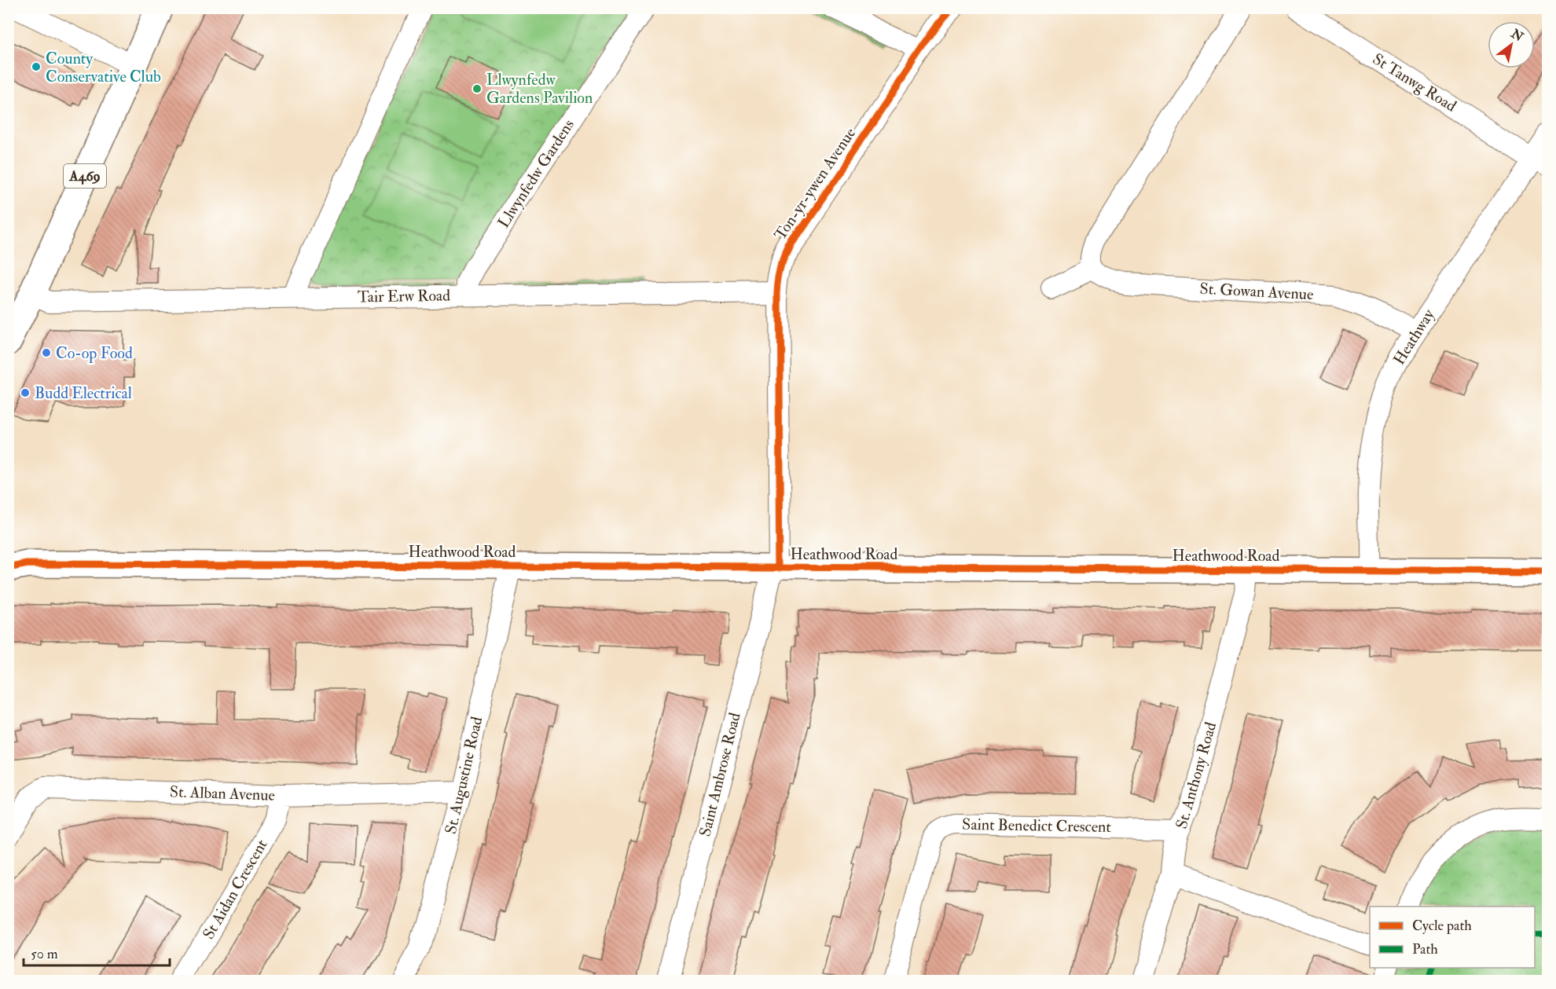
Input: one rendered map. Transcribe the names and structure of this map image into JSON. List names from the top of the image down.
{
  "streets": {
    "street": [
      "St Tanwg Road",
      "Llwynfedw Gardens",
      "A469",
      "Ton-yr-ywen Avenue",
      "St. Gowan Avenue",
      "Tair Erw Road",
      "Heathway",
      "Heathwood Road",
      "Saint Ambrose Road",
      "St. Augustine Road",
      "St. Anthony Road",
      "St. Alban Avenue",
      "Saint Benedict Crescent",
      "St Aidan Crescent"
    ]
  },
  "crossings": [
    ["St Tanwg Road", "Heathway"],
    ["Llwynfedw Gardens", "Tair Erw Road"],
    ["A469", "Tair Erw Road"],
    ["Ton-yr-ywen Avenue", "Tair Erw Road"],
    ["Ton-yr-ywen Avenue", "Heathwood Road"],
    ["Ton-yr-ywen Avenue", "Saint Ambrose Road"],
    ["St. Gowan Avenue", "Heathway"],
    ["Heathway", "Heathwood Road"],
    ["Heathwood Road", "Saint Ambrose Road"],
    ["Heathwood Road", "St. Augustine Road"],
    ["Heathwood Road", "St. Anthony Road"],
    ["St. Augustine Road", "St. Alban Avenue"],
    ["St. Anthony Road", "Saint Benedict Crescent"],
    ["St. Alban Avenue", "St Aidan Crescent"]
  ],
  "places": [
    "County Conservative Club",
    "Llwynfedw Gardens Pavilion",
    "Co-op Food",
    "Budd Electrical"
  ],
  "legend": ["Cycle path", "Path"],
  "scale_bar": "50 m",
  "north": "top right"
}
